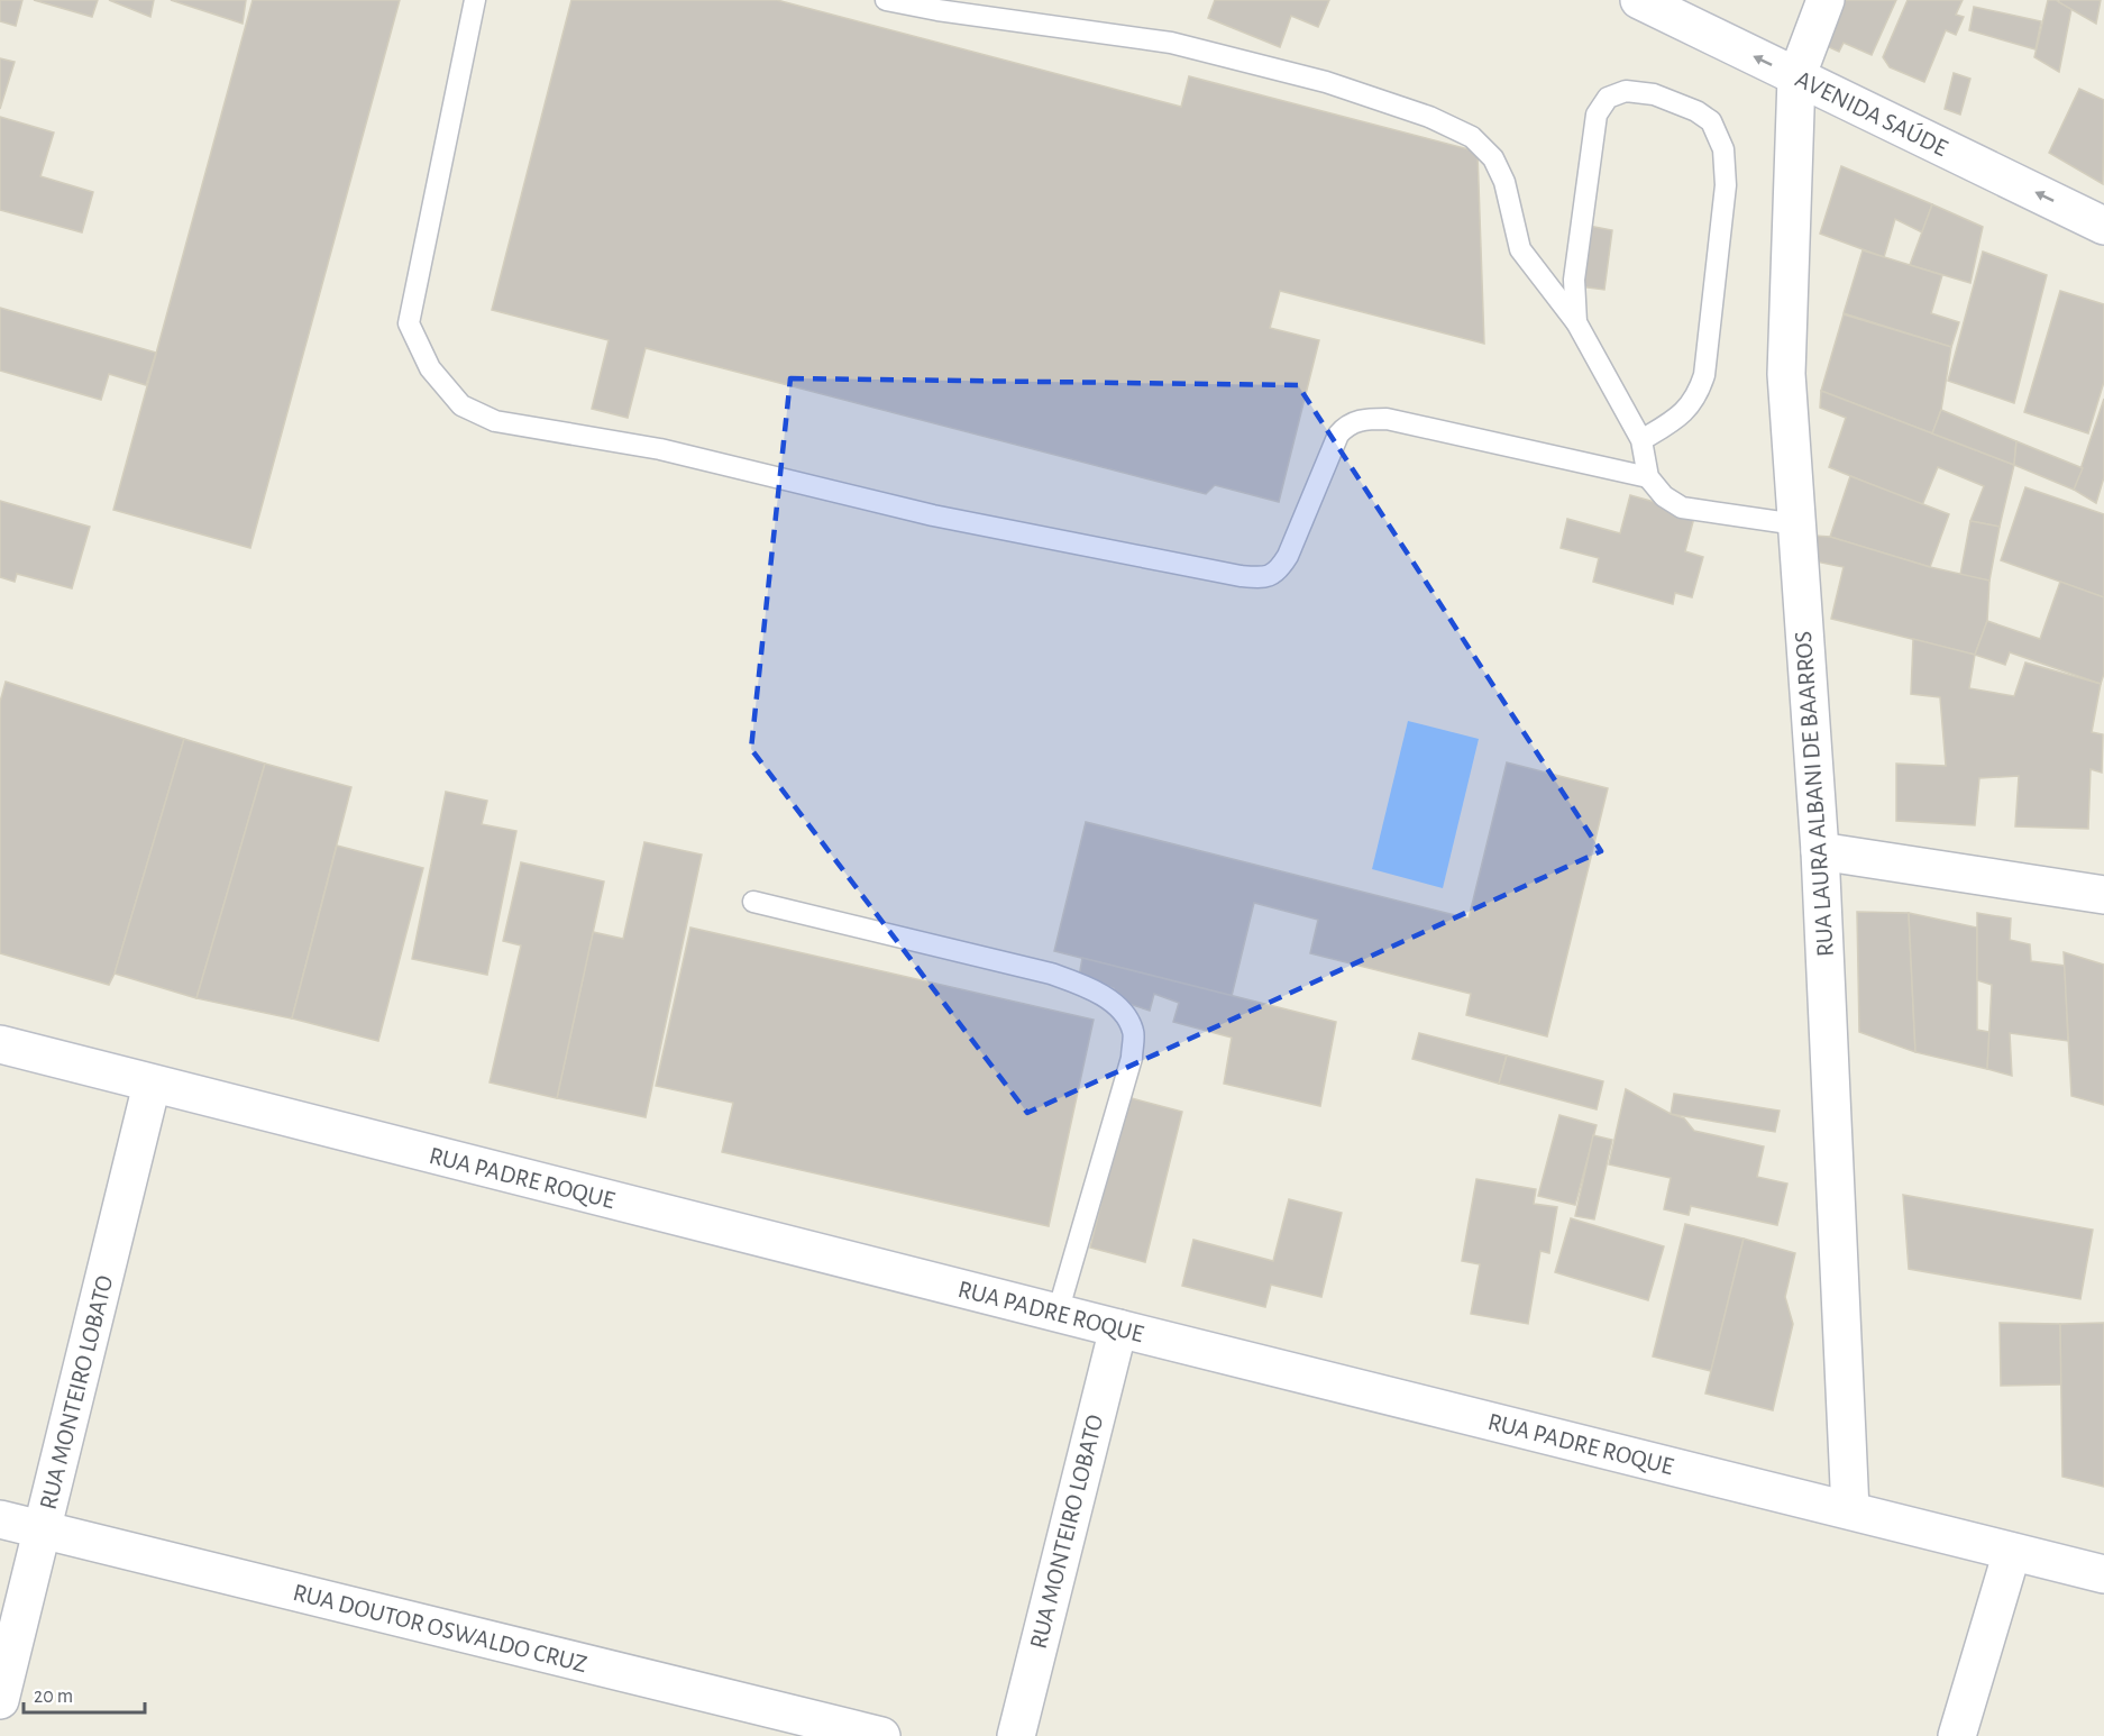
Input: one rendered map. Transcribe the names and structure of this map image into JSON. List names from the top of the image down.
{
  "streets": {
    "street": [
      "AVENIDA SAÚDE",
      "RUA LAURA ALBANI DE BAARROS",
      "RUA PADRE ROQUE",
      "RUA MONTEIRO LOBATO",
      "RUA DOUTOR OSWALDO CRUZ"
    ]
  },
  "crossings": [
    ["AVENIDA SAÚDE", "RUA LAURA ALBANI DE BAARROS"],
    ["RUA LAURA ALBANI DE BAARROS", "RUA PADRE ROQUE"],
    ["RUA PADRE ROQUE", "RUA MONTEIRO LOBATO"],
    ["RUA MONTEIRO LOBATO", "RUA DOUTOR OSWALDO CRUZ"]
  ],
  "one_way": ["AVENIDA SAÚDE"],
  "scale_bar": "20 m"
}
